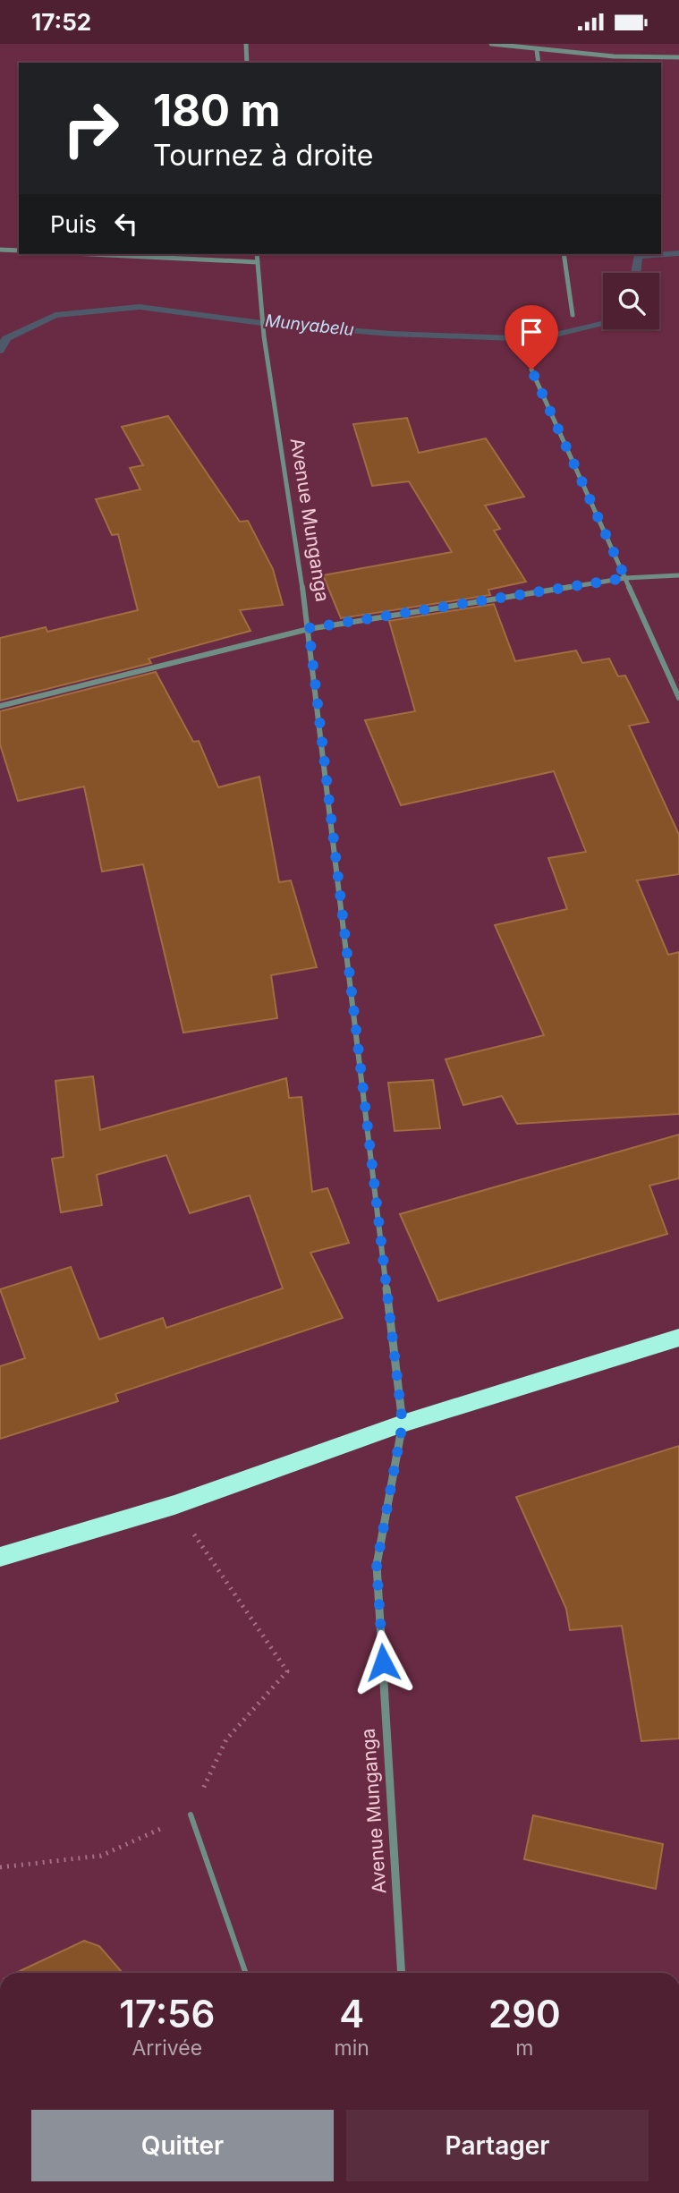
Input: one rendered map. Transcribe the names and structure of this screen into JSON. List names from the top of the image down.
{
  "streets": {
    "street": ["Avenue Munganga"]
  },
  "water": ["Munyabelu"],
  "page": {
    "status": "17:52",
    "turn": ["180 m", "Tournez à droite"],
    "then": "Puis",
    "eta": [
      "17:56",
      "Arrivée",
      "4",
      "min",
      "290",
      "m"
    ],
    "buttons": ["Quitter", "Partager"]
  }
}
